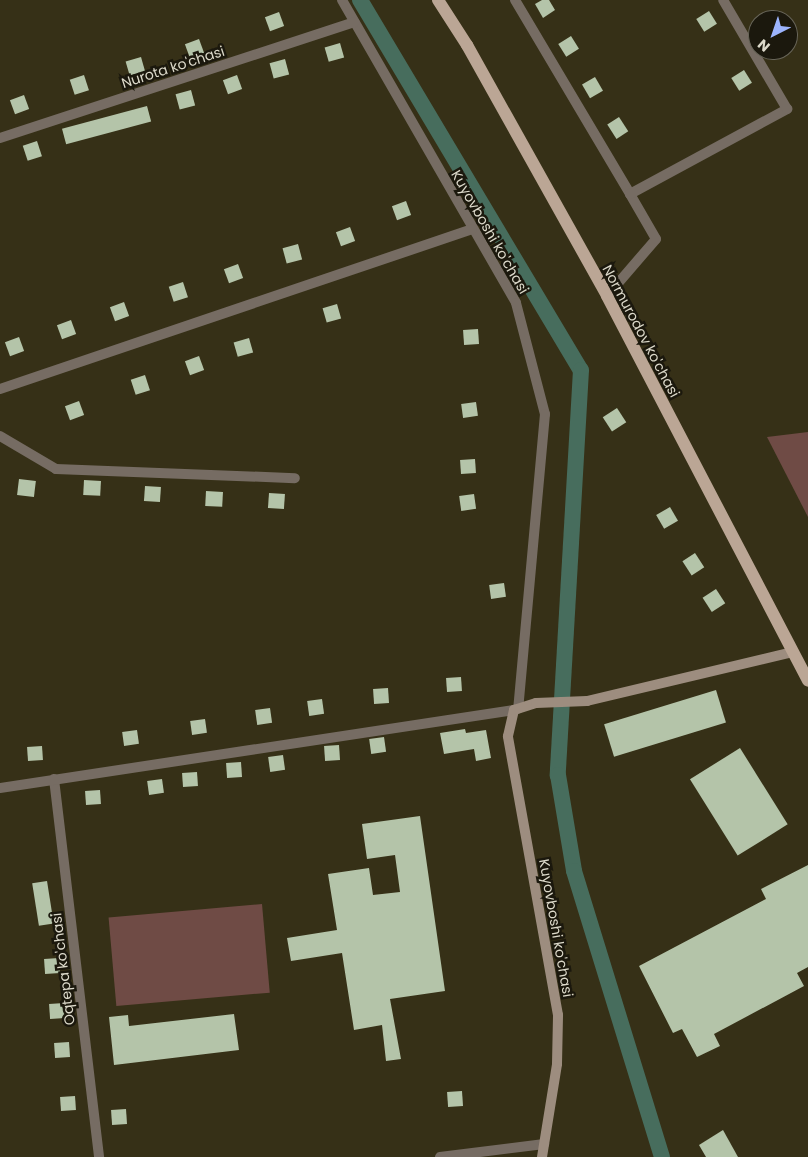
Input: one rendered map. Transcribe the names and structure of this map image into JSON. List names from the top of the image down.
{
  "streets": {
    "main road": ["Kuyovboshi ko'chasi", "Normurodov ko'chasi"],
    "street": ["Nurota ko'chasi", "Oqtepa ko'chasi"]
  },
  "crossings": [
    ["Nurota ko'chasi", "Kuyovboshi ko'chasi"]
  ],
  "north": "bottom left"
}
